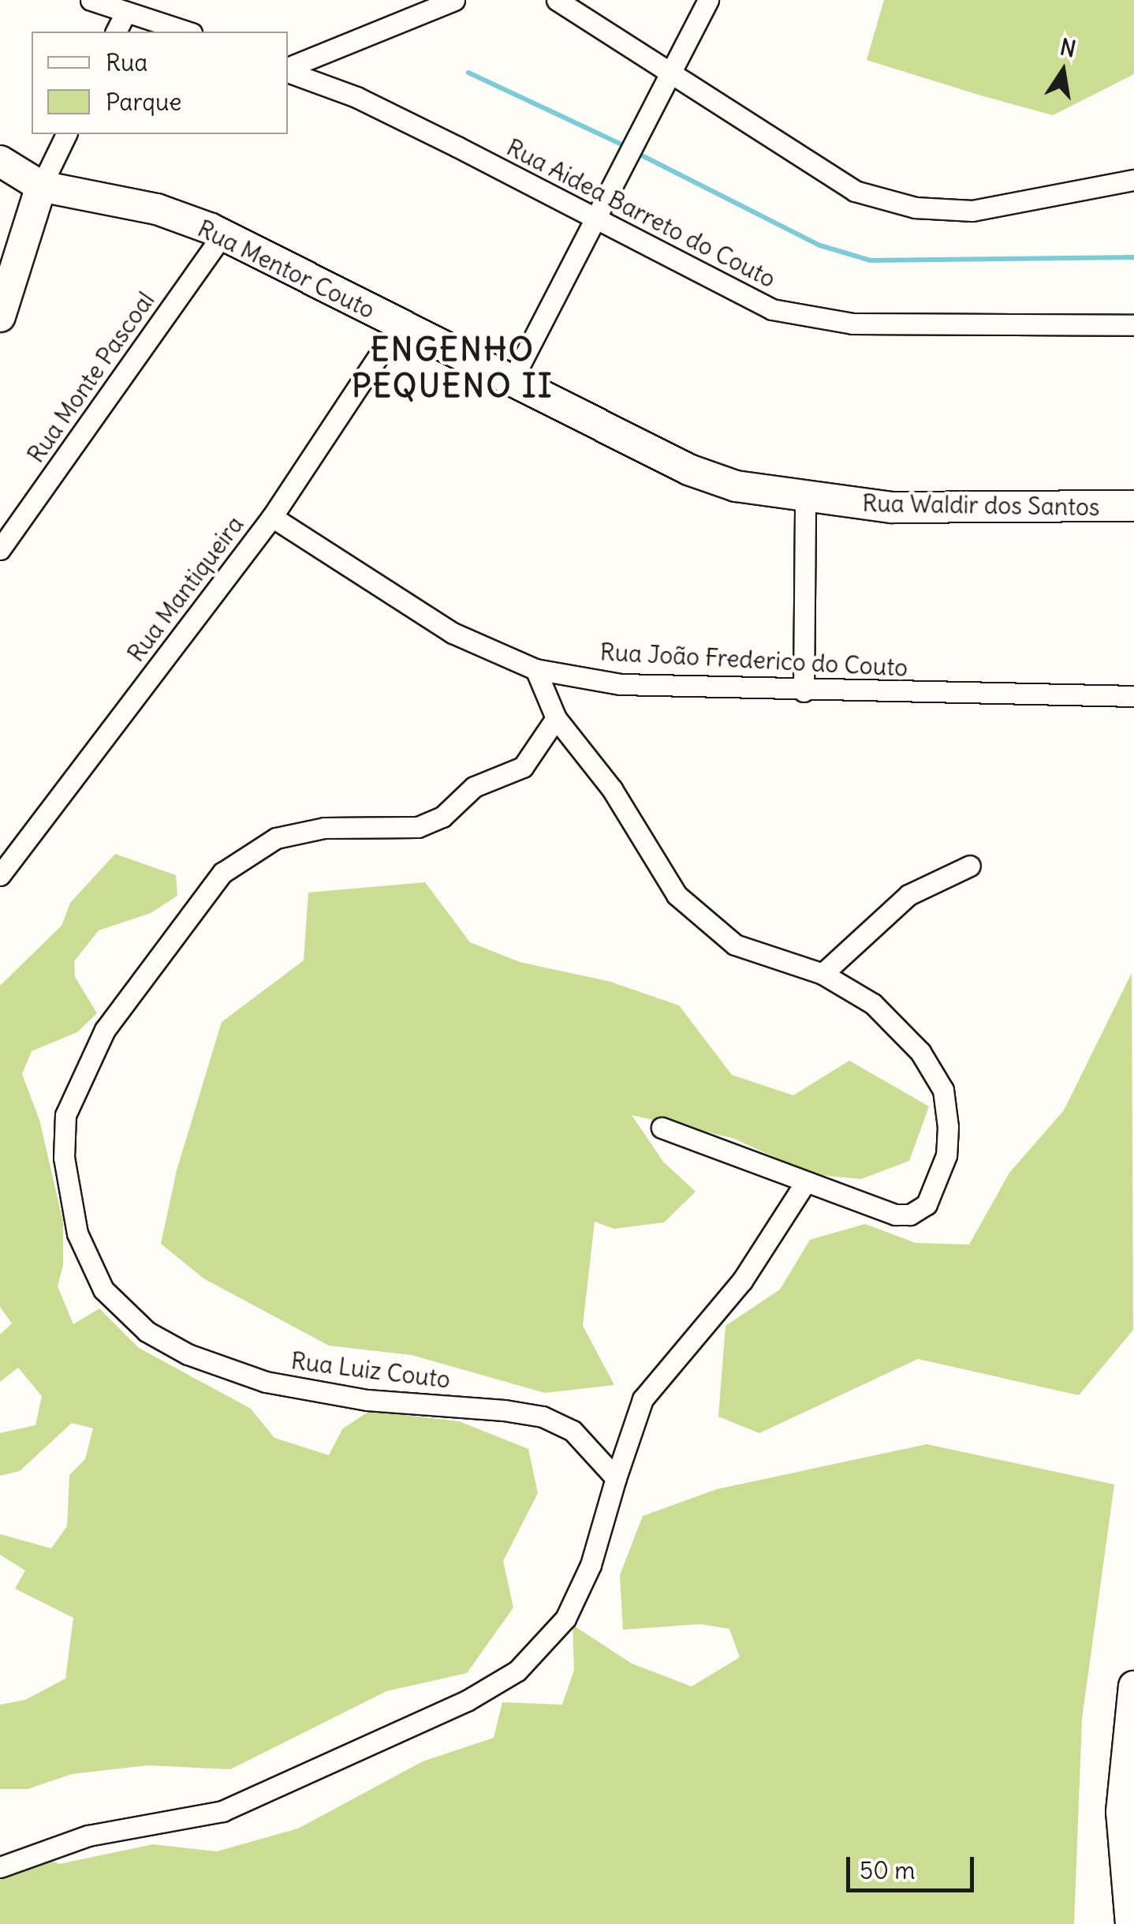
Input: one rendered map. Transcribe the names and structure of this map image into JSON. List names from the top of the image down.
{
  "streets": {
    "street": [
      "Rua Aidea Barreto do Couto",
      "Rua Mentor Couto",
      "Rua Monte Pascoal",
      "Rua Waldir dos Santos",
      "Rua Mantiqueira",
      "Rua João Frederico do Couto",
      "Rua Luiz Couto"
    ]
  },
  "crossings": [
    ["Rua Mentor Couto", "Rua Monte Pascoal"],
    ["Rua Mentor Couto", "Rua Waldir dos Santos"],
    ["Rua Mentor Couto", "Rua Mantiqueira"],
    ["Rua Mantiqueira", "Rua João Frederico do Couto"]
  ],
  "districts": ["ENGENHO PEQUENO II"],
  "legend": ["Rua", "Parque"],
  "scale_bar": "50 m",
  "north": "top"
}
